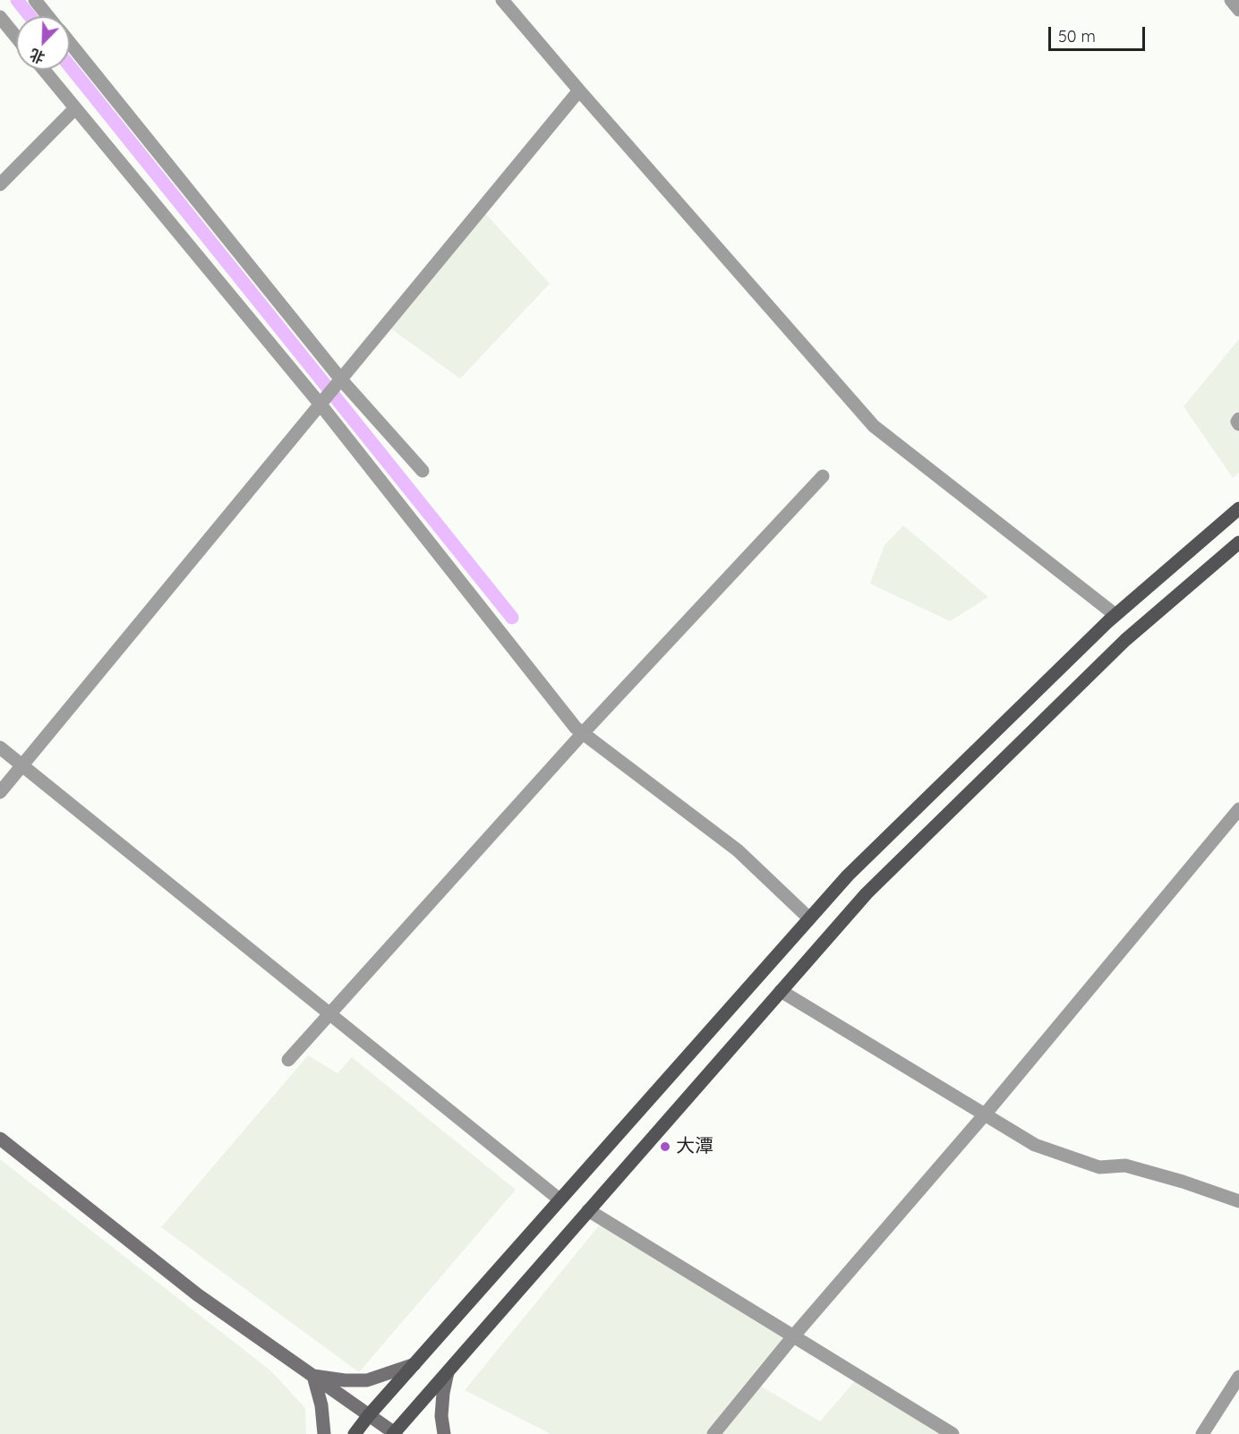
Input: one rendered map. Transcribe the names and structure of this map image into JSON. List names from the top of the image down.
{
  "places": ["大潭"],
  "scale_bar": "50 m",
  "north": "bottom left"
}
